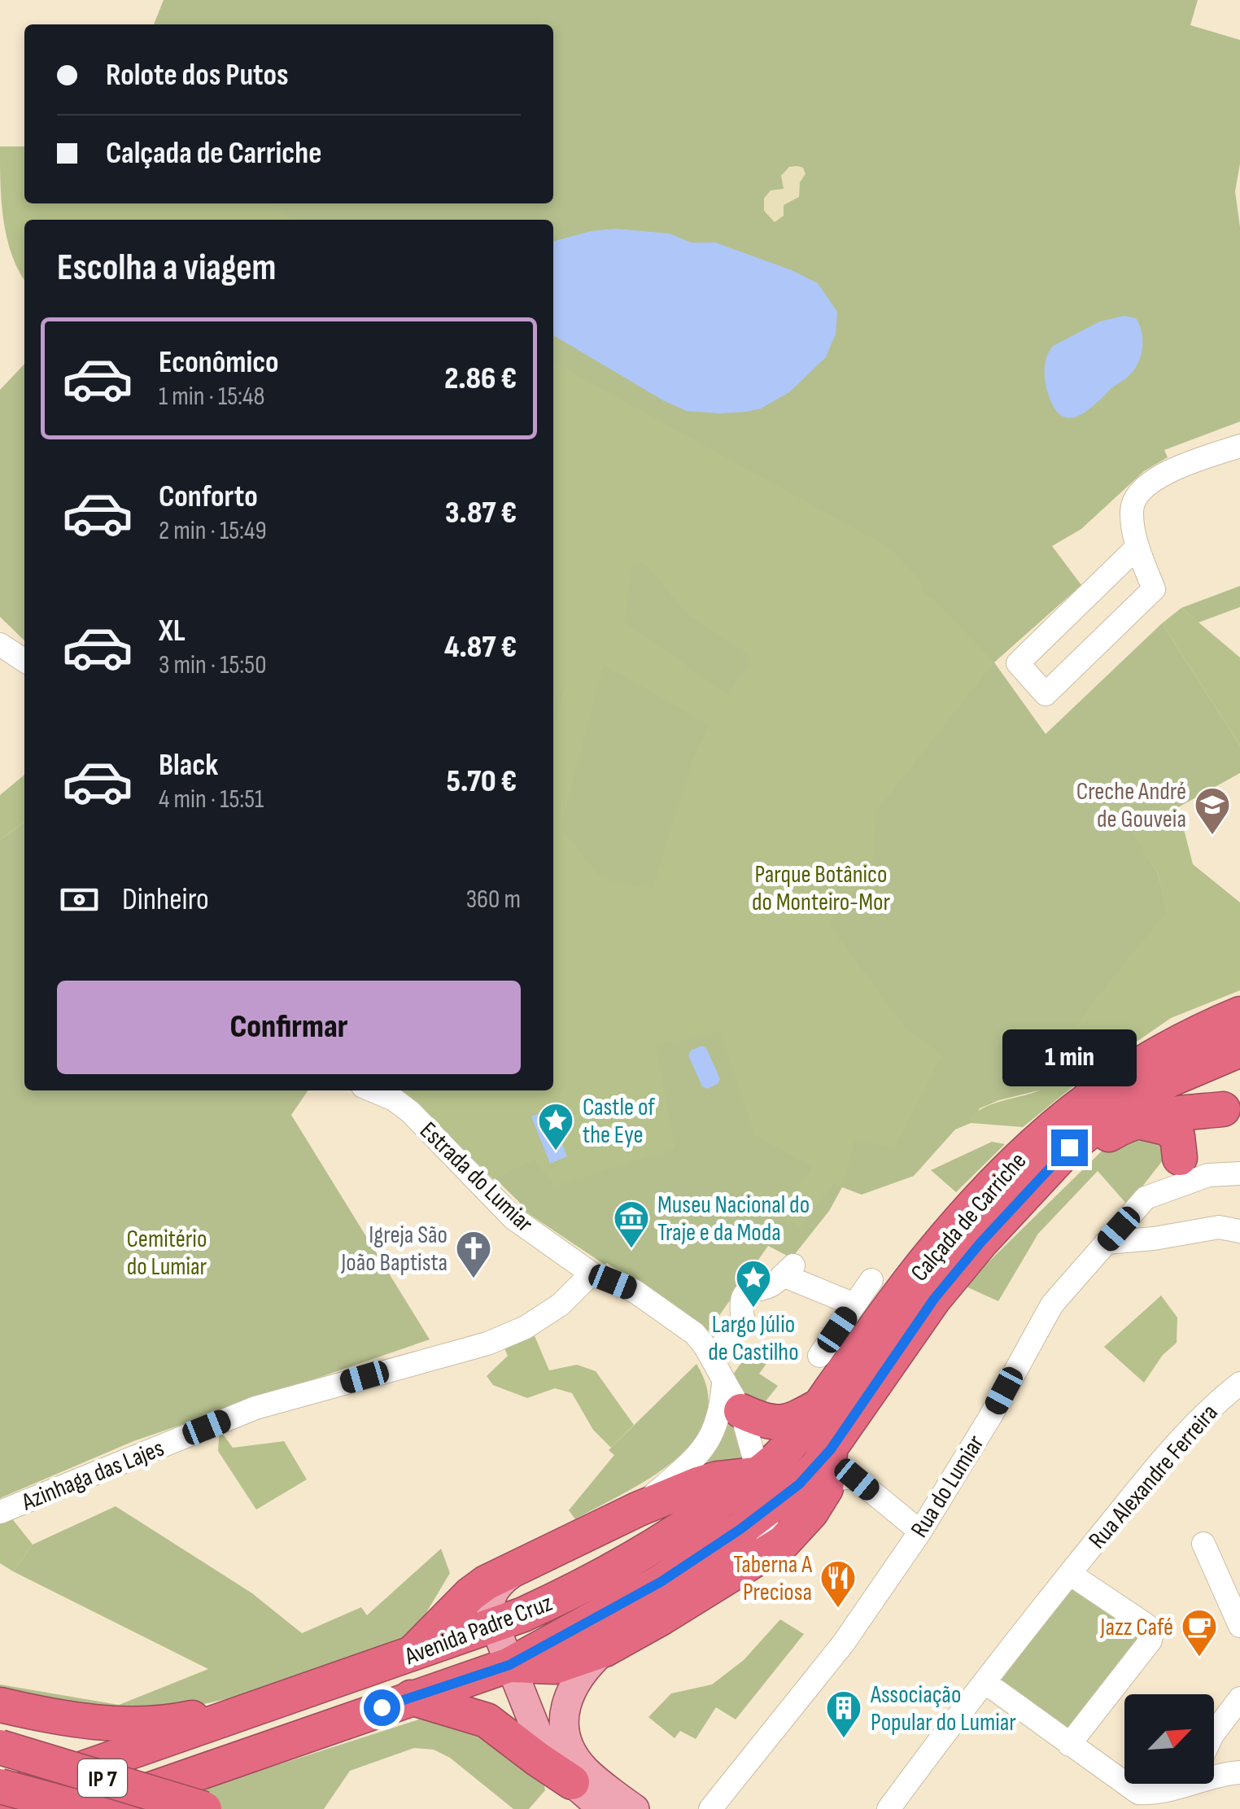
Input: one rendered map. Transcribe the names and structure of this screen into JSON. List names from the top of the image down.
{
  "streets": {
    "highway": ["Calçada de Carriche", "Avenida Padre Cruz", "IP 7"],
    "street": [
      "Estrada do Lumiar",
      "Azinhaga das Lajes",
      "Rua Alexandre Ferreira",
      "Rua do Lumiar"
    ]
  },
  "crossings": [
    ["Estrada do Lumiar", "Azinhaga das Lajes"],
    ["Estrada do Lumiar", "Avenida Padre Cruz"],
    ["Calçada de Carriche", "Avenida Padre Cruz"]
  ],
  "parks": ["Parque Botânico do Monteiro-Mor", "Cemitério do Lumiar"],
  "places": {
    "school or university": ["Creche André de Gouveia"],
    "place": ["Castle of the Eye", "Largo Júlio de Castilho"],
    "museum": ["Museu Nacional do Traje e da Moda"],
    "church": ["Igreja São João Baptista"],
    "restaurant": ["Taberna A Preciosa"],
    "cafe": ["Jazz Café"],
    "building": ["Associação Popular do Lumiar"]
  },
  "north": "top right",
  "page": {
    "banner": ["Rolote dos Putos", "Calçada de Carriche"],
    "heading": "Escolha a viagem",
    "list": [
      {
        "name": "Econômico",
        "note": "1 min · 15:48",
        "value": "2.86 €"
      },
      {
        "name": "Conforto",
        "note": "2 min · 15:49",
        "value": "3.87 €"
      },
      {
        "name": "XL",
        "note": "3 min · 15:50",
        "value": "4.87 €"
      },
      {
        "name": "Black",
        "note": "4 min · 15:51",
        "value": "5.70 €"
      }
    ],
    "pay": ["Dinheiro", "360 m"],
    "buttons": "Confirmar",
    "bubble": "1 min"
  }
}
